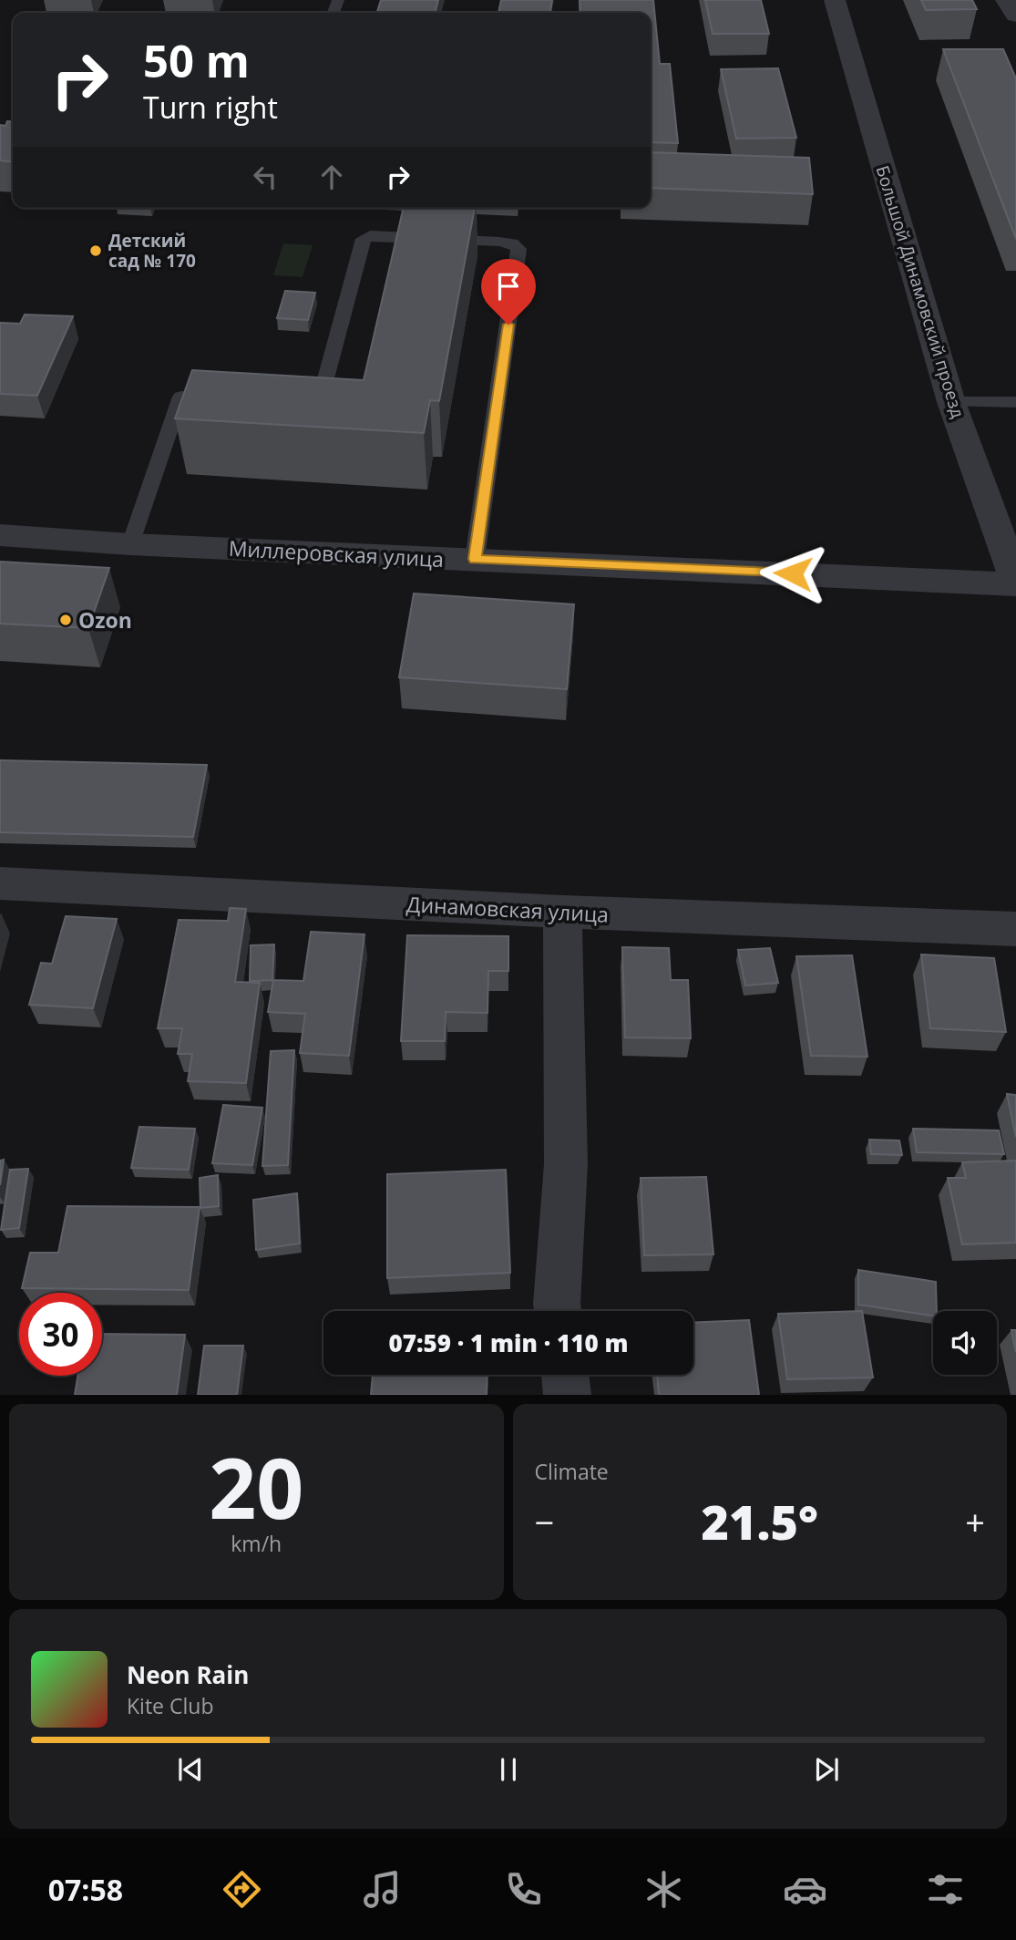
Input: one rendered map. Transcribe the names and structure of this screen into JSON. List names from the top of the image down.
{
  "streets": {
    "street": ["Большой Динамовский проезд", "Миллеровская улица", "Динамовская улица"]
  },
  "crossings": [
    ["Большой Динамовский проезд", "Миллеровская улица"]
  ],
  "places": ["Детский сад № 170", "Ozon"],
  "page": {
    "turn": ["50 m", "Turn right"],
    "limit": "30",
    "trip": "07:59 · 1 min · 110 m",
    "tile": [
      ["20", "km/h"],
      "Climate"
    ],
    "heat": ["−", "21.5°", "+"],
    "song": ["Neon Rain", "Kite Club"],
    "tabs": "07:58"
  }
}
